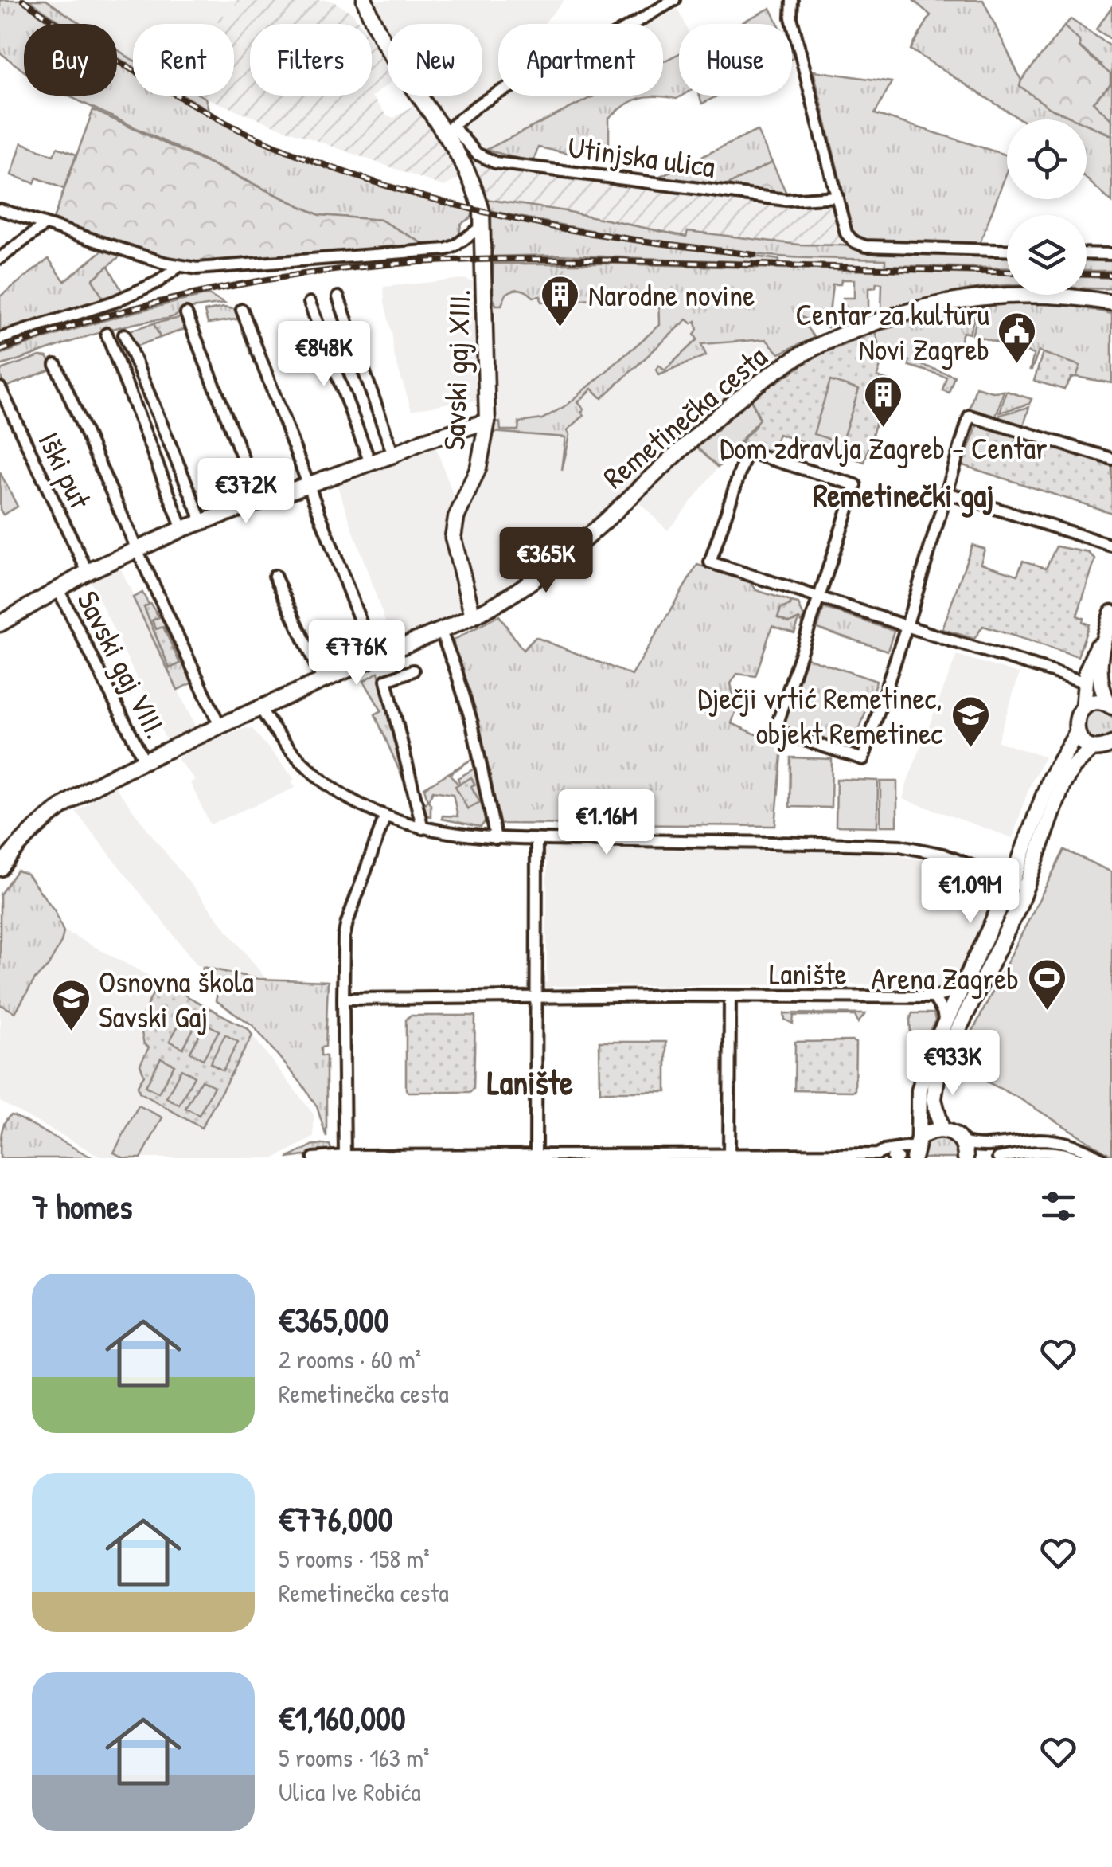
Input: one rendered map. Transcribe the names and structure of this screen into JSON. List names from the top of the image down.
{
  "streets": {
    "street": [
      "Utinjska ulica",
      "Savski gaj XIII.",
      "Remetinečka cesta",
      "Iški put",
      "Savski gaj VIII.",
      "Lanište"
    ]
  },
  "crossings": [
    ["Utinjska ulica", "Savski gaj XIII."],
    ["Savski gaj XIII.", "Remetinečka cesta"],
    ["Remetinečka cesta", "Savski gaj VIII."]
  ],
  "districts": ["Remetinečki gaj", "Lanište"],
  "places": {
    "building": ["Narodne novine", "Dom zdravlja Zagreb - Centar"],
    "public building": ["Centar za kulturu Novi Zagreb"],
    "school or university": ["Dječji vrtić Remetinec, objekt Remetinec", "Osnovna škola Savski Gaj"],
    "sports": ["Arena Zagreb"]
  },
  "page": {
    "chip": [
      "Buy",
      "Rent",
      "Filters",
      "New",
      "Apartment",
      "House"
    ],
    "price": [
      "€848K",
      "€372K",
      "€365K",
      "€776K",
      "€1.16M",
      "€1.09M",
      "€933K"
    ],
    "heading": "7 homes",
    "list": [
      {
        "name": "€365,000",
        "note": "2 rooms · 60 m² · Remetinečka cesta"
      },
      {
        "name": "€776,000",
        "note": "5 rooms · 158 m² · Remetinečka cesta"
      },
      {
        "name": "€1,160,000",
        "note": "5 rooms · 163 m² · Ulica Ive Robića"
      }
    ]
  }
}
